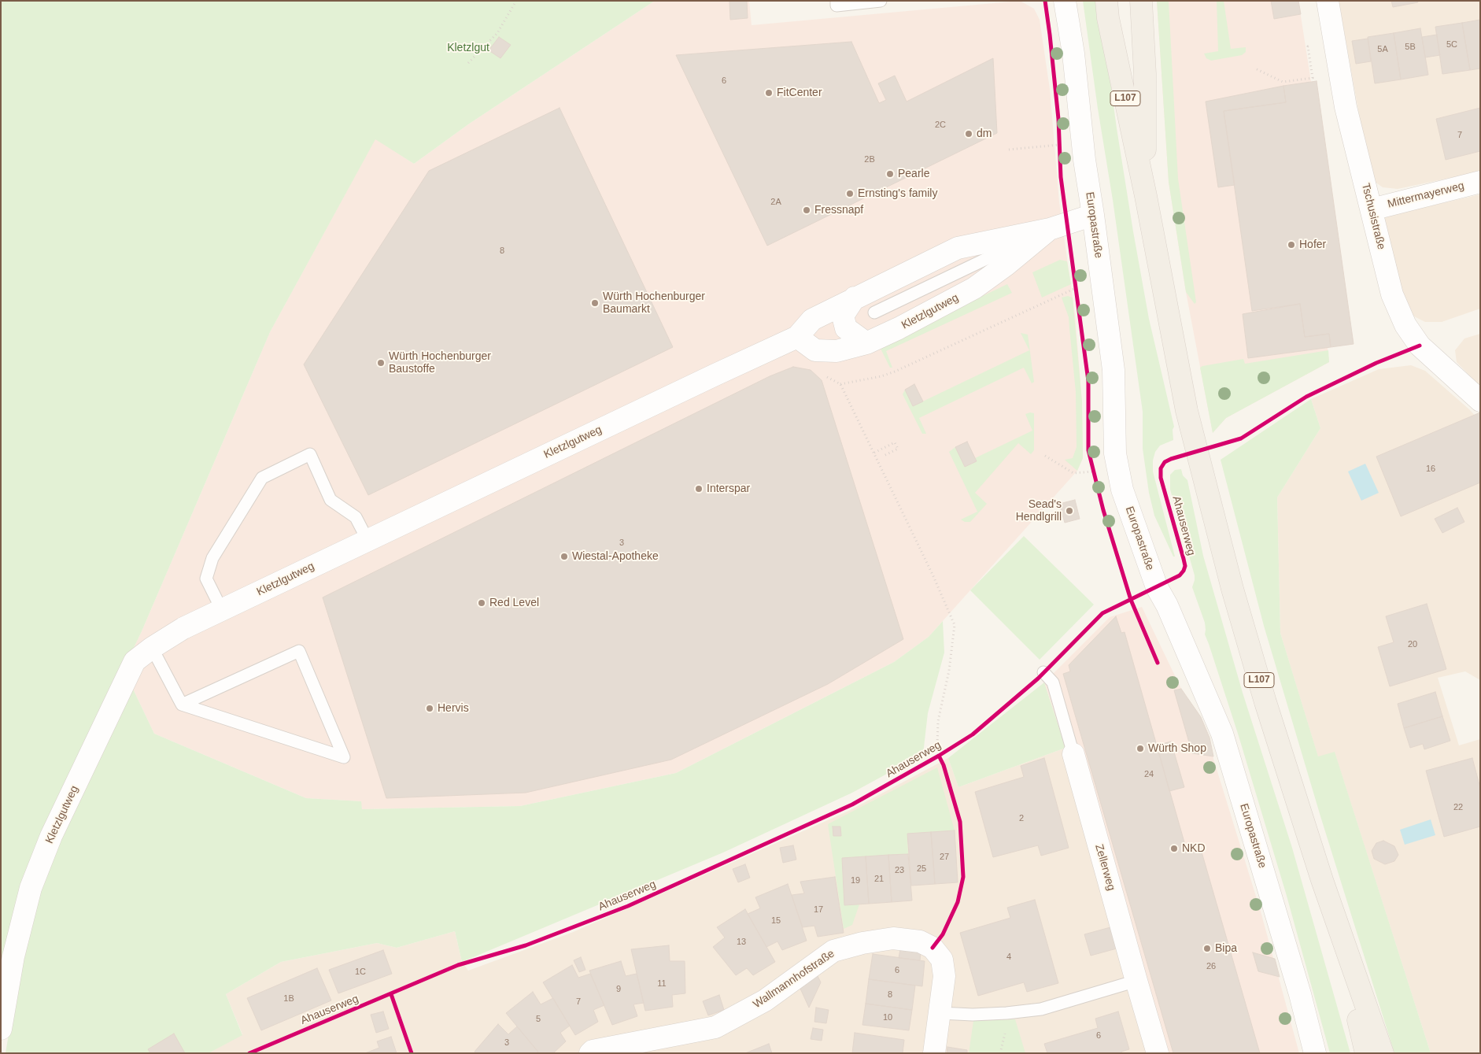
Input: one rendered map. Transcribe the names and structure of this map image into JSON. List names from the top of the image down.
{
  "streets": {
    "main road": ["L107"],
    "street": [
      "Mittermayerweg",
      "Tschusistraße",
      "Europastraße",
      "Kletzlgutweg",
      "Zellerweg",
      "Wallmannhofstraße"
    ],
    "cycle path": ["Ahauserweg"]
  },
  "crossings": [
    ["Mittermayerweg", "Tschusistraße"],
    ["Europastraße", "Kletzlgutweg"]
  ],
  "parks": ["Kletzlgut"],
  "places": [
    "FitCenter",
    "dm",
    "Pearle",
    "Ernsting's family",
    "Fressnapf",
    "Hofer",
    "Würth Hochenburger Baumarkt",
    "Würth Hochenburger Baustoffe",
    "Interspar",
    "Sead's Hendlgrill",
    "Wiestal-Apotheke",
    "Red Level",
    "Hervis",
    "Würth Shop",
    "NKD",
    "Bipa"
  ],
  "house_numbers": [
    "5C",
    "5B",
    "5A",
    "6",
    "2C",
    "7",
    "2B",
    "2A",
    "8",
    "16",
    "3",
    "20",
    "24",
    "22",
    "2",
    "27",
    "25",
    "23",
    "21",
    "19",
    "17",
    "15",
    "13",
    "4",
    "26",
    "6",
    "1C",
    "11",
    "9",
    "8",
    "1B",
    "7",
    "10",
    "5",
    "6",
    "3"
  ]
}
